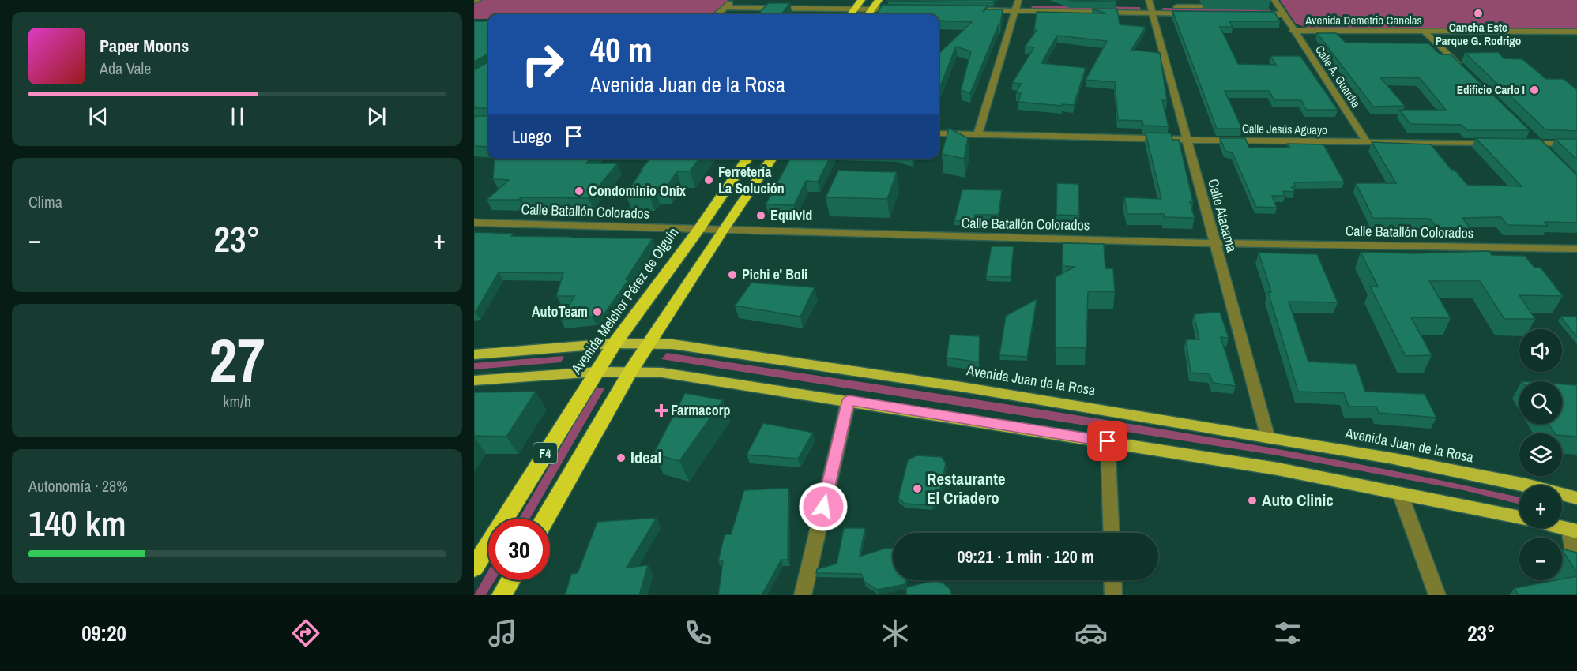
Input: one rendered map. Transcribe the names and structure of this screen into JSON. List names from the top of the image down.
{
  "streets": {
    "highway": ["Avenida Melchor Pérez de Olguín", "F4"],
    "main road": ["Avenida Juan de la Rosa"],
    "street": [
      "Avenida Demetrio Canelas",
      "Calle A. Guardia",
      "Calle Jesús Aguayo",
      "Calle Batallón Colorados",
      "Calle Atacama"
    ]
  },
  "crossings": [
    ["Avenida Demetrio Canelas", "Calle A. Guardia"],
    ["Calle A. Guardia", "Calle Jesús Aguayo"],
    ["Calle Jesús Aguayo", "Calle Atacama"],
    ["Calle Batallón Colorados", "Calle Atacama"],
    ["Calle Batallón Colorados", "Avenida Melchor Pérez de Olguín"],
    ["Calle Batallón Colorados", "F4"],
    ["Calle Atacama", "Avenida Juan de la Rosa"],
    ["Avenida Melchor Pérez de Olguín", "Avenida Juan de la Rosa"],
    ["Avenida Juan de la Rosa", "F4"]
  ],
  "places": {
    "other": [
      "Cancha Este Parque G. Rodrigo",
      "Edificio Carlo I",
      "Ferretería La Solución",
      "Condominio Onix",
      "Equivid",
      "Pichi e' Boli",
      "AutoTeam",
      "Ideal",
      "Restaurante El Criadero",
      "Auto Clinic"
    ],
    "health": ["Farmacorp"]
  },
  "page": {
    "turn": ["40 m", "Avenida Juan de la Rosa"],
    "song": ["Paper Moons", "Ada Vale"],
    "then": "Luego",
    "tile": [
      "Clima",
      ["27", "km/h"],
      ["Autonomía · 28%", "140 km"]
    ],
    "heat": ["−", "23°", "+"],
    "map_buttons": ["+", "−"],
    "limit": "30",
    "trip": "09:21 · 1 min · 120 m",
    "tabs": ["09:20", "23°"]
  }
}
